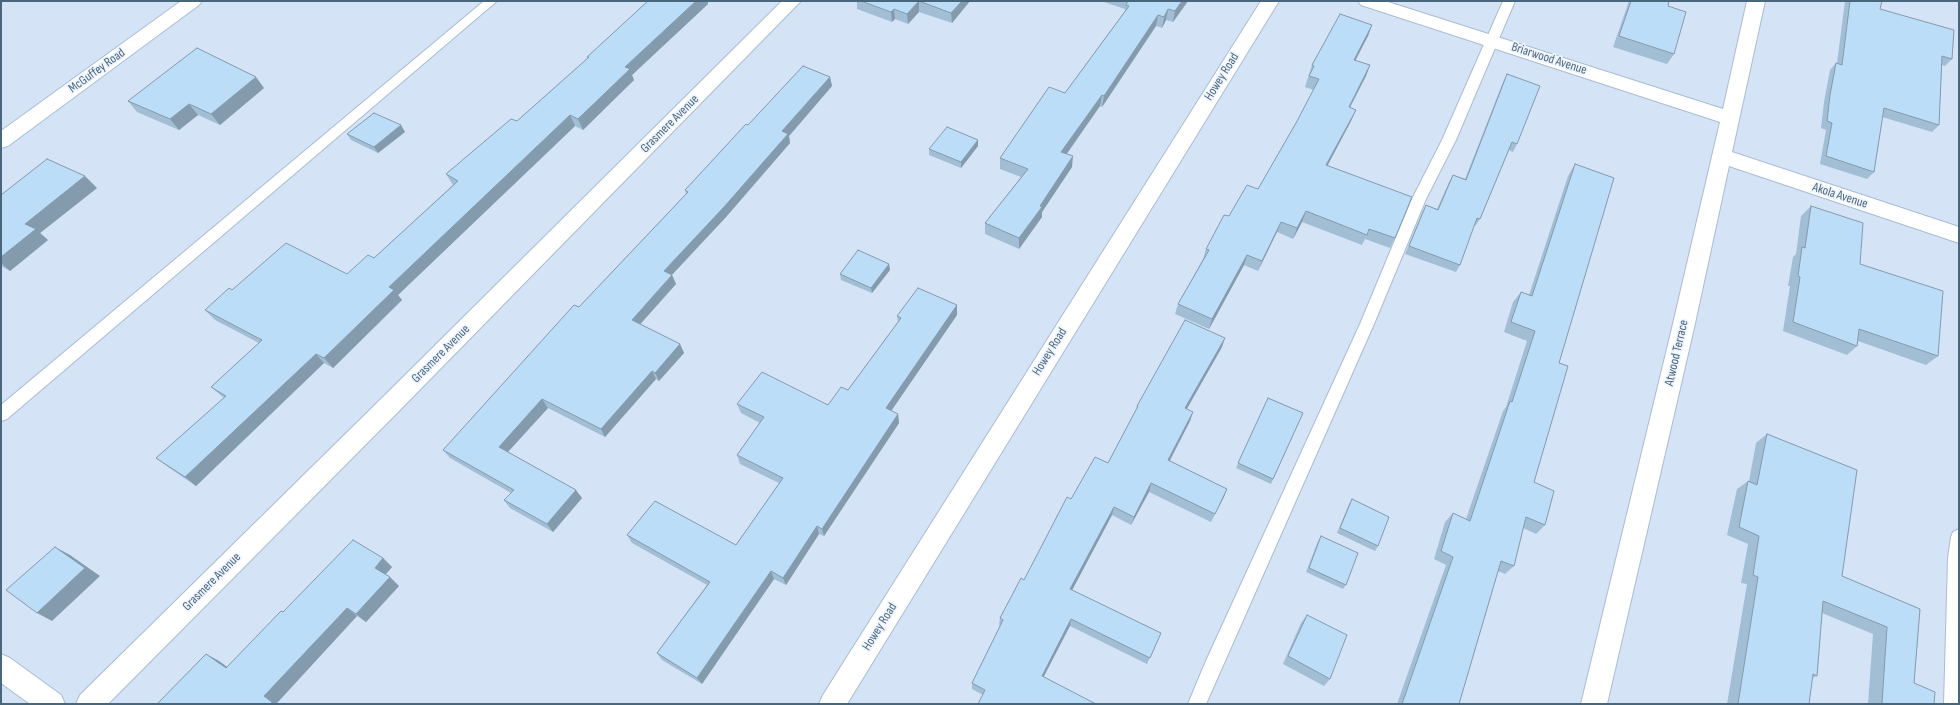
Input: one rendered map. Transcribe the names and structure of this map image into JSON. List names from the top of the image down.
{
  "streets": {
    "street": [
      "Briarwood Avenue",
      "McGuffey Road",
      "Howey Road",
      "Grasmere Avenue",
      "Akola Avenue",
      "Atwood Terrace"
    ]
  },
  "crossings": [
    ["Briarwood Avenue", "Atwood Terrace"],
    ["Akola Avenue", "Atwood Terrace"]
  ]
}
